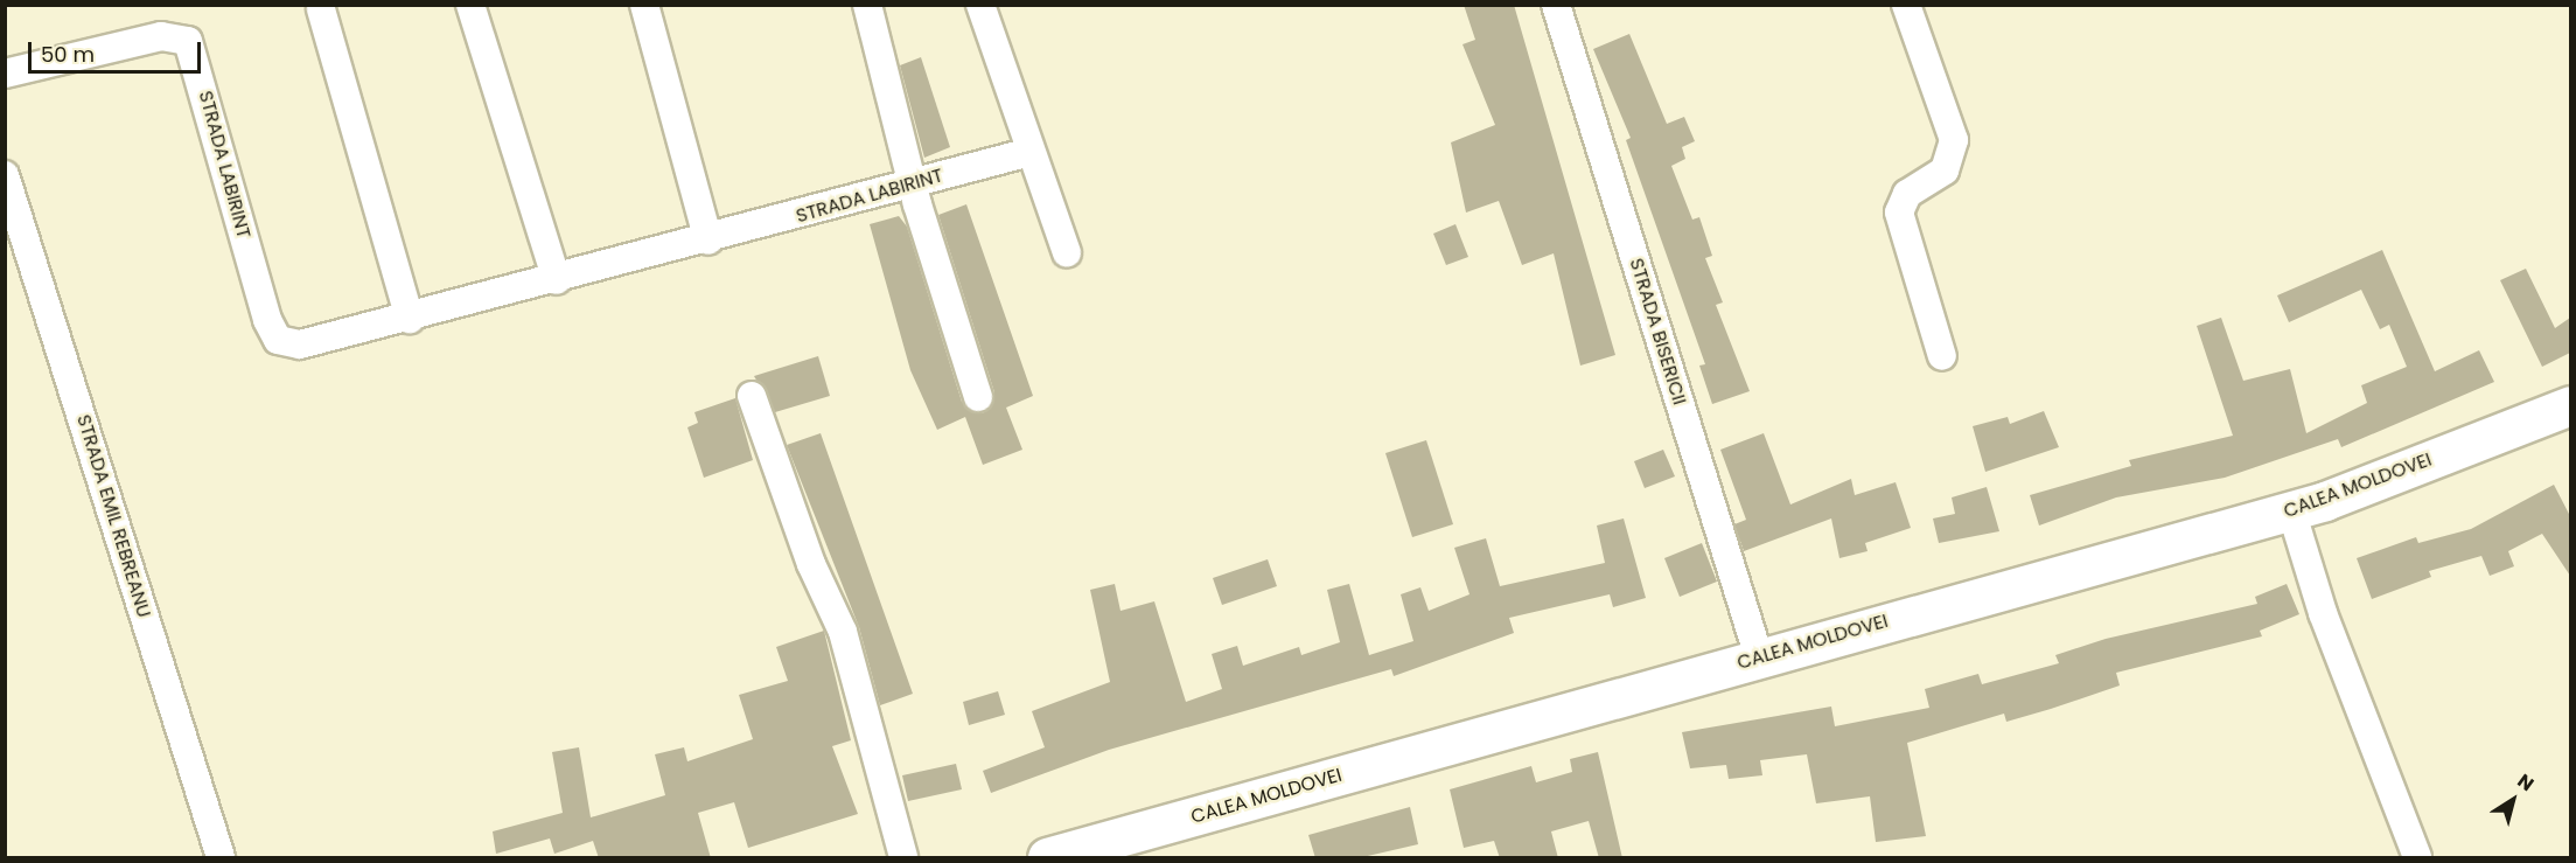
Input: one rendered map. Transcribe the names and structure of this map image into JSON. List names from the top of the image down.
{
  "streets": {
    "highway": ["CALEA MOLDOVEI"],
    "street": ["STRADA LABIRINT", "STRADA BISERICII", "STRADA EMIL REBREANU"]
  },
  "crossings": [
    ["STRADA BISERICII", "CALEA MOLDOVEI"]
  ],
  "scale_bar": "50 m",
  "north": "top right"
}
